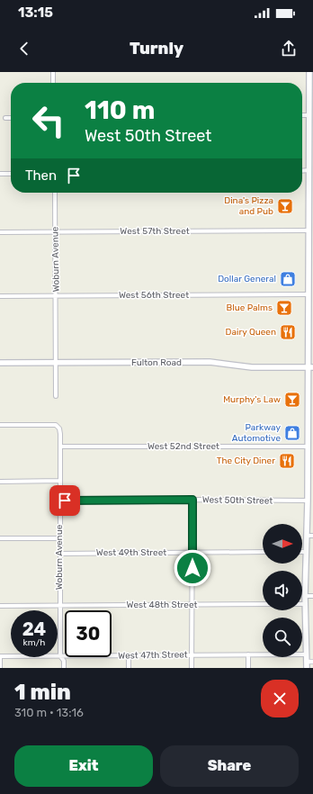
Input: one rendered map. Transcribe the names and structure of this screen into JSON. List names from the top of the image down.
{
  "streets": {
    "main road": ["Fulton Road"],
    "street": [
      "West 57th Street",
      "Woburn Avenue",
      "West 56th Street",
      "West 52nd Street",
      "West 50th Street",
      "West 49th Street",
      "West 48th Street",
      "West 47th Street"
    ]
  },
  "crossings": [
    ["West 57th Street", "Woburn Avenue"],
    ["Woburn Avenue", "West 56th Street"],
    ["Woburn Avenue", "Fulton Road"],
    ["Woburn Avenue", "West 52nd Street"],
    ["Woburn Avenue", "West 50th Street"],
    ["Woburn Avenue", "West 49th Street"],
    ["Woburn Avenue", "West 48th Street"],
    ["Woburn Avenue", "West 47th Street"]
  ],
  "places": {
    "bar": ["Dina's Pizza and Pub", "Blue Palms", "Murphy's Law"],
    "shop": ["Dollar General", "Parkway Automotive"],
    "restaurant": ["Dairy Queen", "The City Diner"]
  },
  "north": "right",
  "page": {
    "status": "13:15",
    "header": "Turnly",
    "turn": ["110 m", "West 50th Street"],
    "then": "Then",
    "speed": "24 km/h",
    "limit": "30",
    "heading": ["1 min", "310 m · 13:16"],
    "buttons": ["Exit", "Share"]
  }
}
